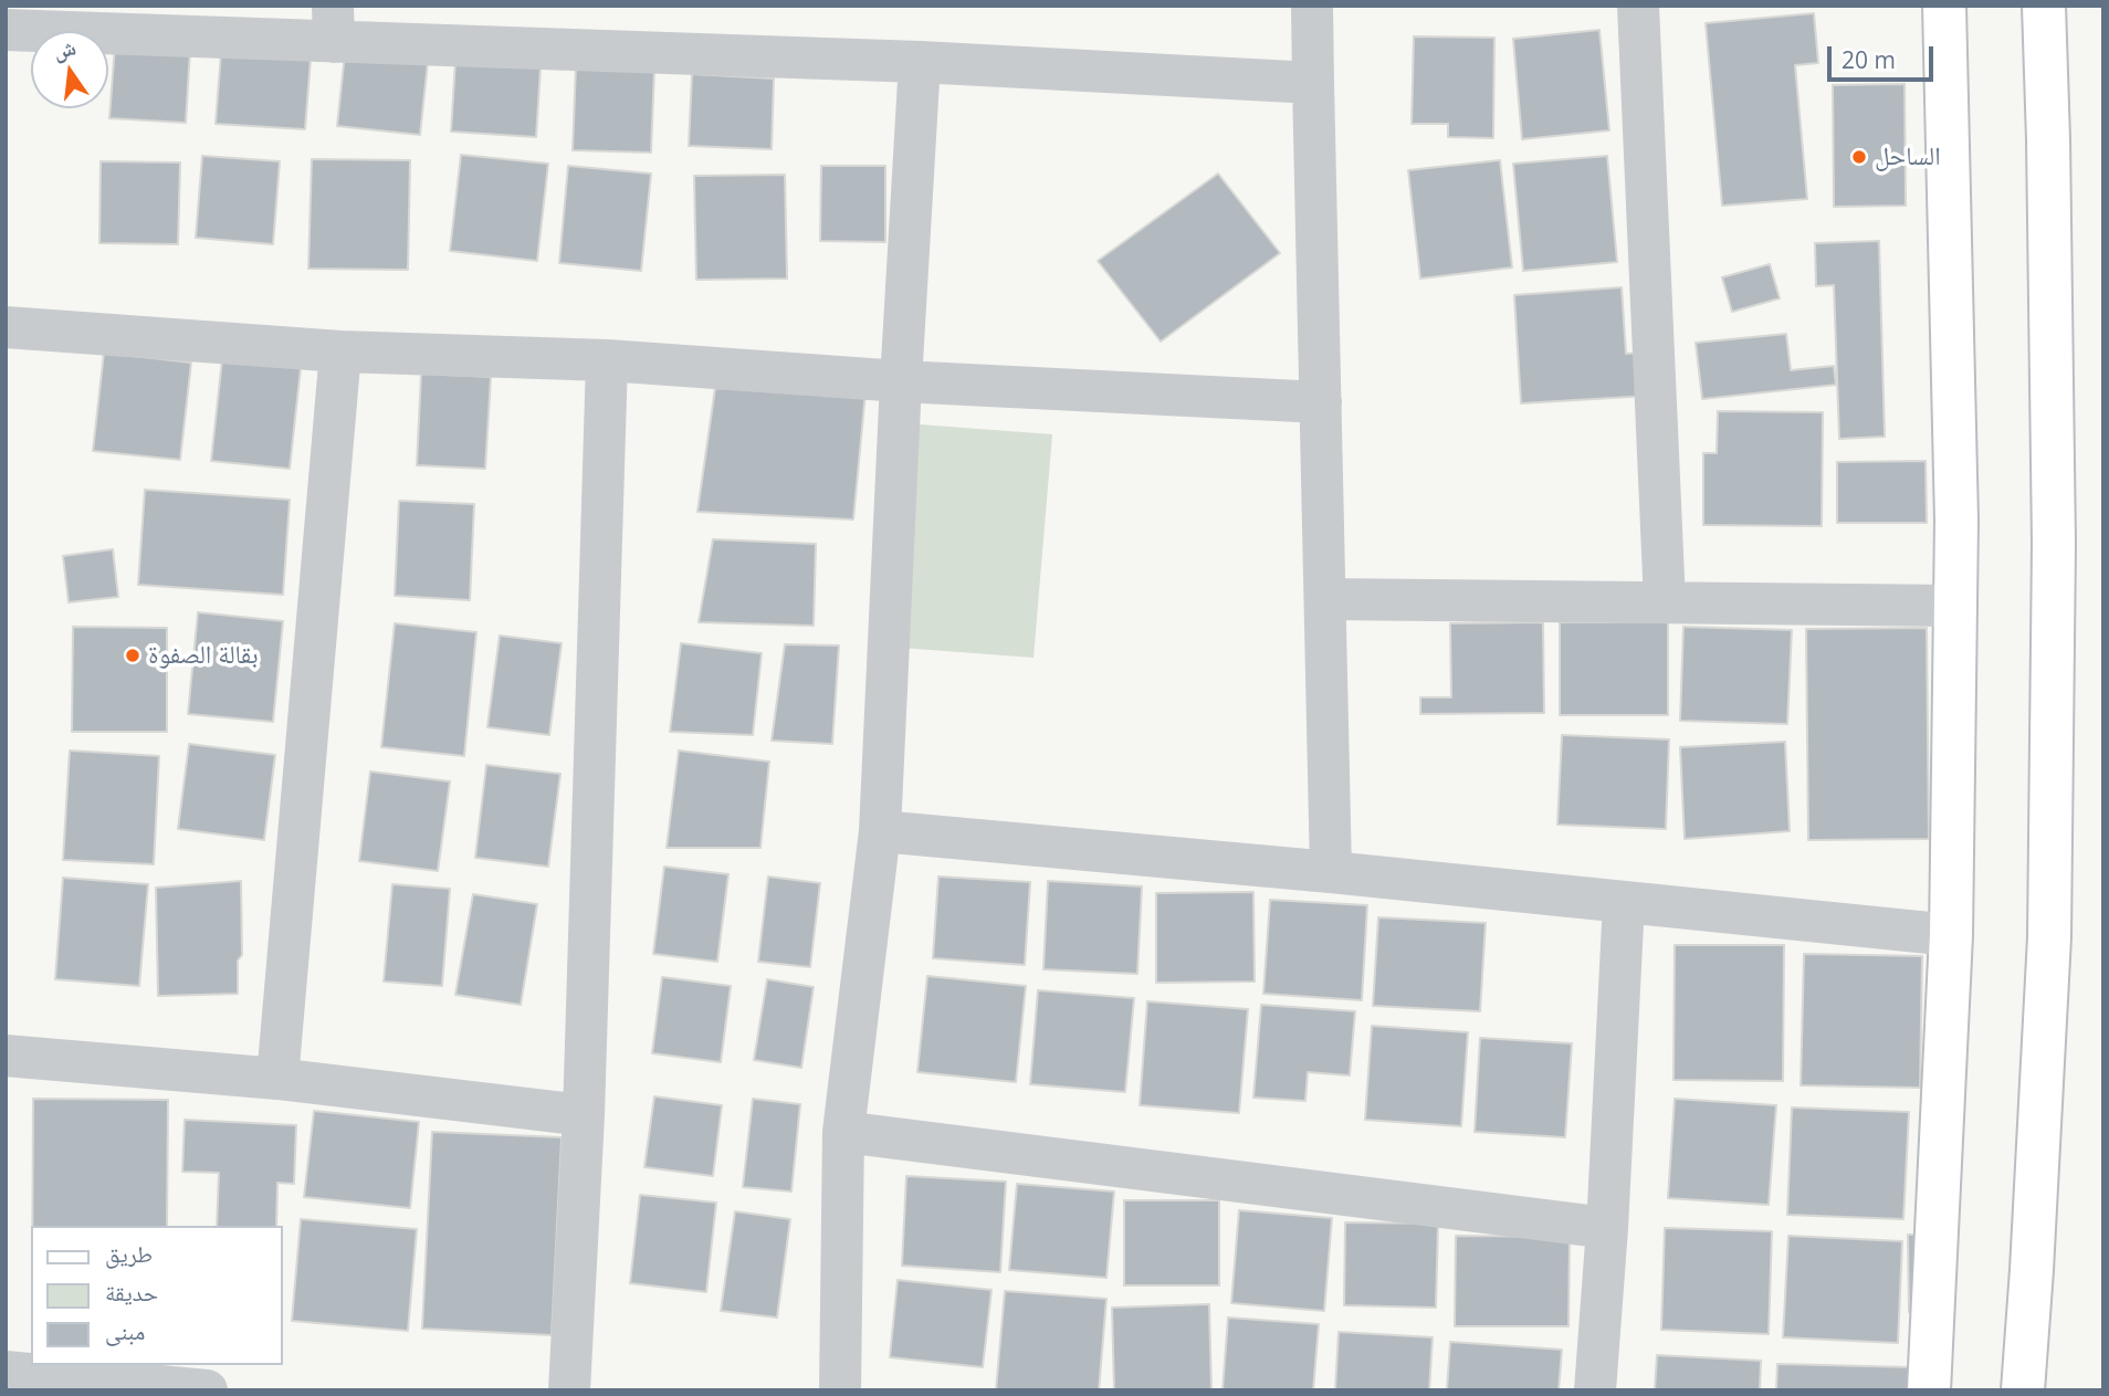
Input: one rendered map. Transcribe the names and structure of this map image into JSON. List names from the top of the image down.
{
  "places": ["الساحل", "بقالة الصفوة"],
  "legend": ["طريق", "حديقة", "مبنى"],
  "scale_bar": "20 m",
  "north": "top"
}
